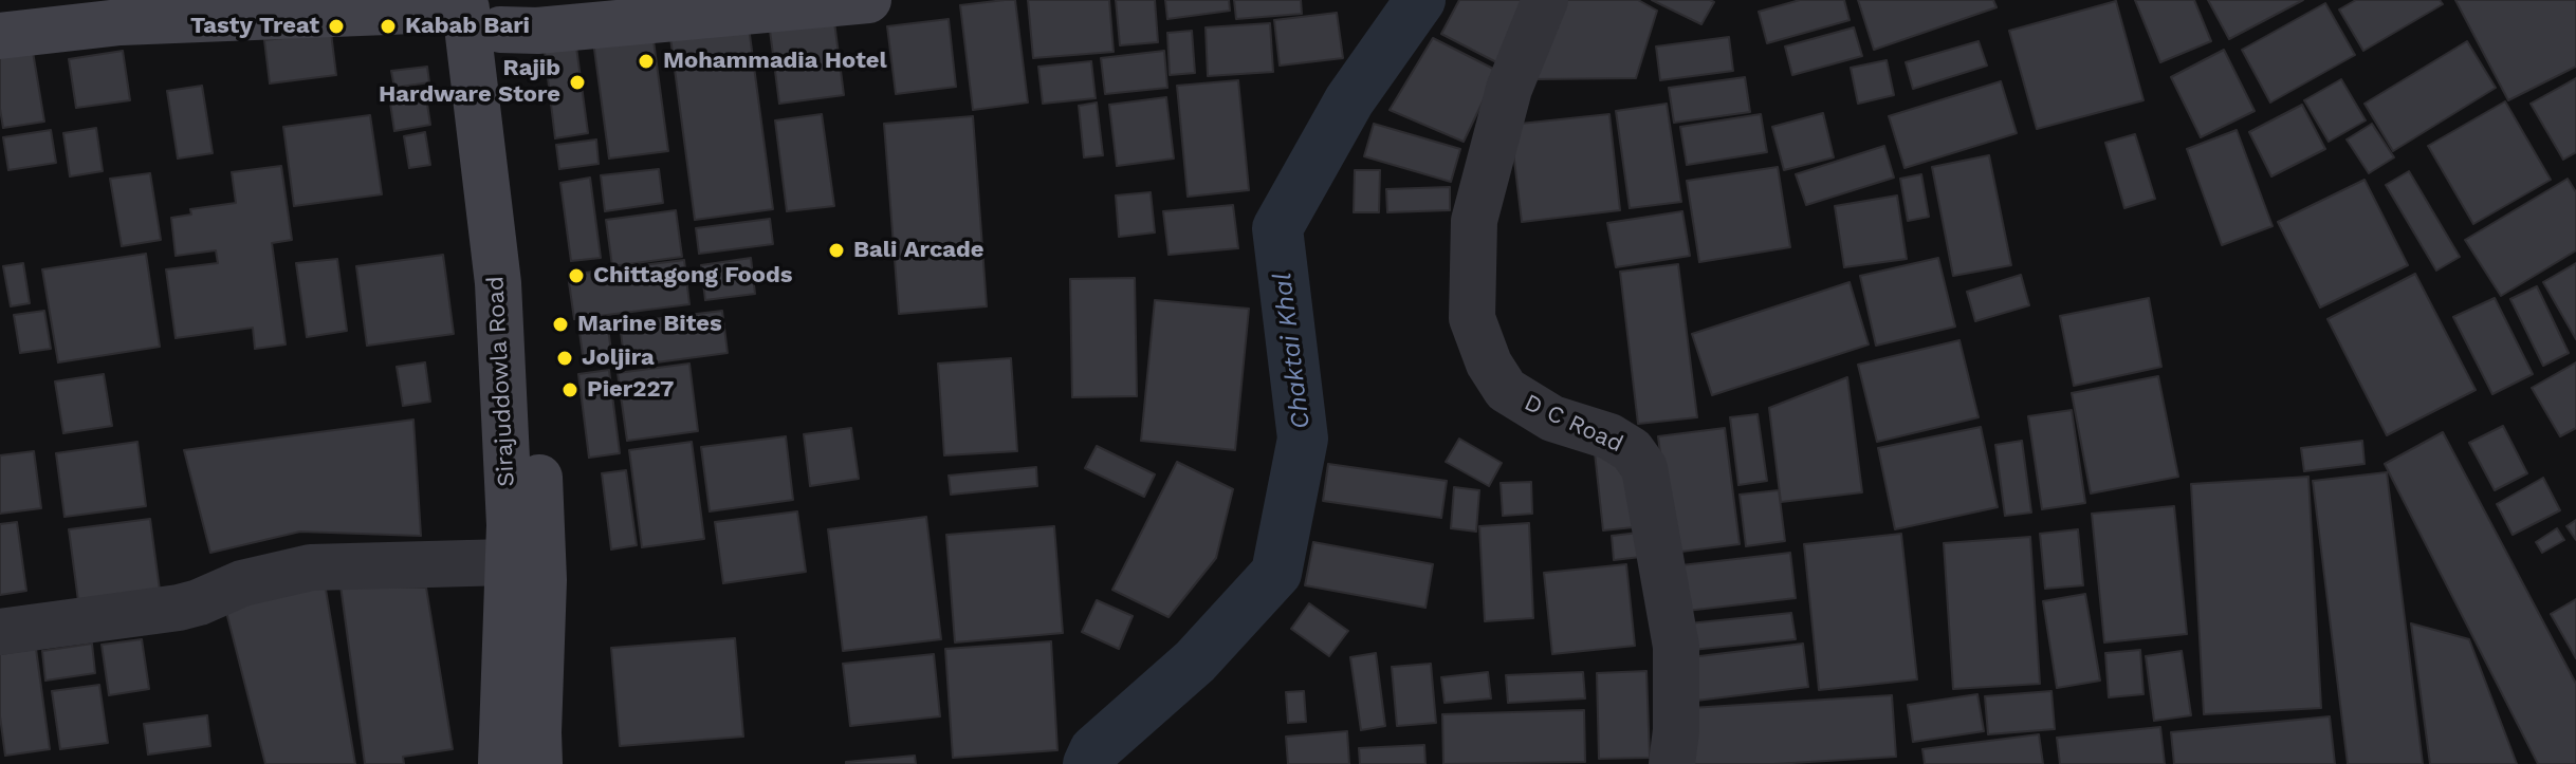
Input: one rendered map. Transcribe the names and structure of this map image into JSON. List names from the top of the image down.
{
  "streets": {
    "main road": ["Sirajuddowla Road"],
    "street": ["D C Road"]
  },
  "water": ["Chaktai Khal"],
  "places": [
    "Tasty Treat",
    "Kabab Bari",
    "Mohammadia Hotel",
    "Rajib Hardware Store",
    "Bali Arcade",
    "Chittagong Foods",
    "Marine Bites",
    "Joljira",
    "Pier227"
  ]
}
